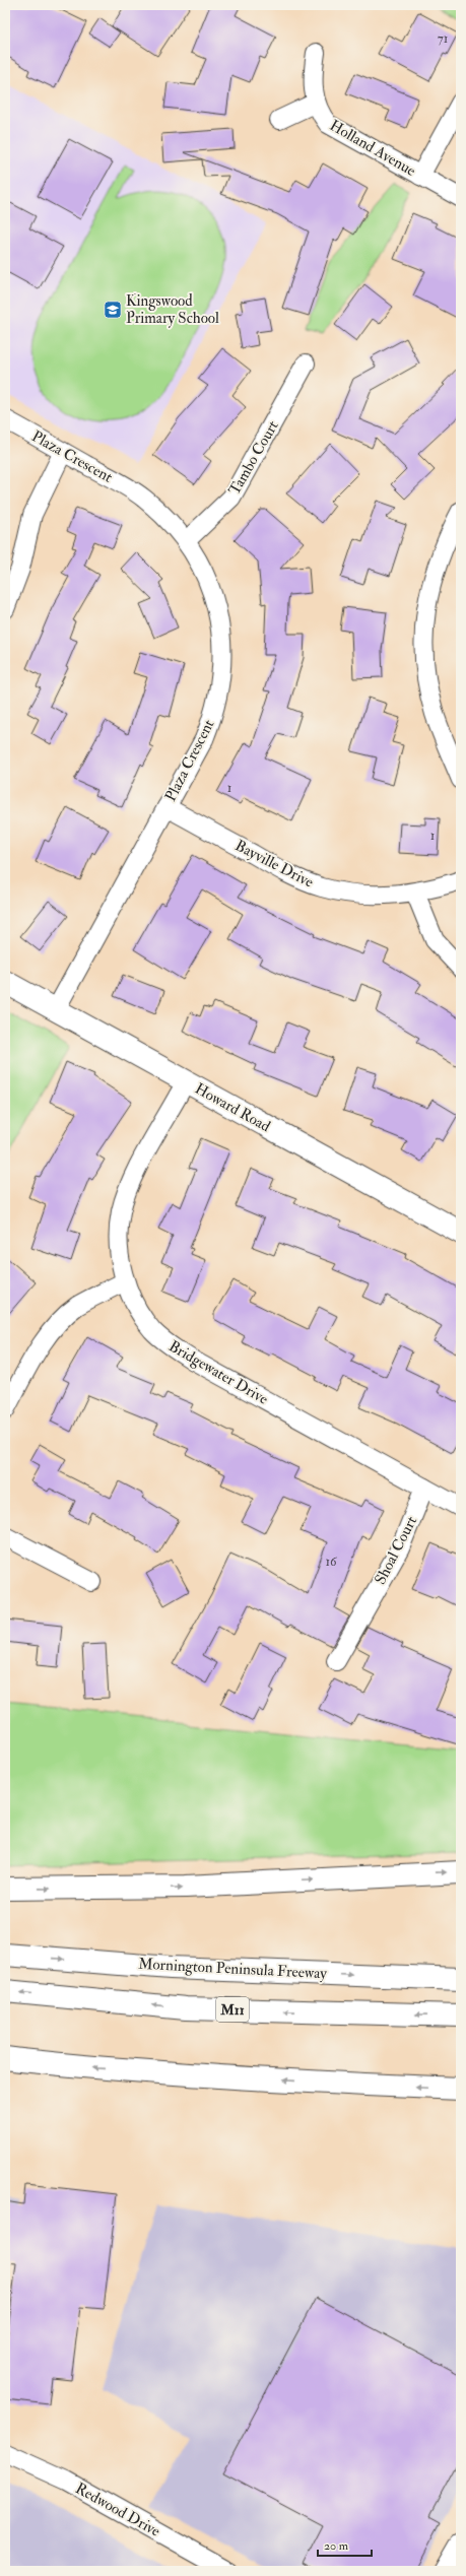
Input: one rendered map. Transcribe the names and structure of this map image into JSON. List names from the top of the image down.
{
  "streets": {
    "main road": ["Howard Road", "Mornington Peninsula Freeway", "M11"],
    "street": [
      "Holland Avenue",
      "Plaza Crescent",
      "Tambo Court",
      "Bayville Drive",
      "Bridgewater Drive",
      "Shoal Court",
      "Redwood Drive"
    ]
  },
  "crossings": [
    ["Plaza Crescent", "Tambo Court"],
    ["Plaza Crescent", "Bayville Drive"],
    ["Plaza Crescent", "Howard Road"],
    ["Howard Road", "Bridgewater Drive"],
    ["Bridgewater Drive", "Shoal Court"]
  ],
  "places": {
    "school or university": ["Kingswood Primary School"]
  },
  "house_numbers": [
    "71",
    "1",
    "1",
    "16"
  ],
  "scale_bar": "20 m"
}
